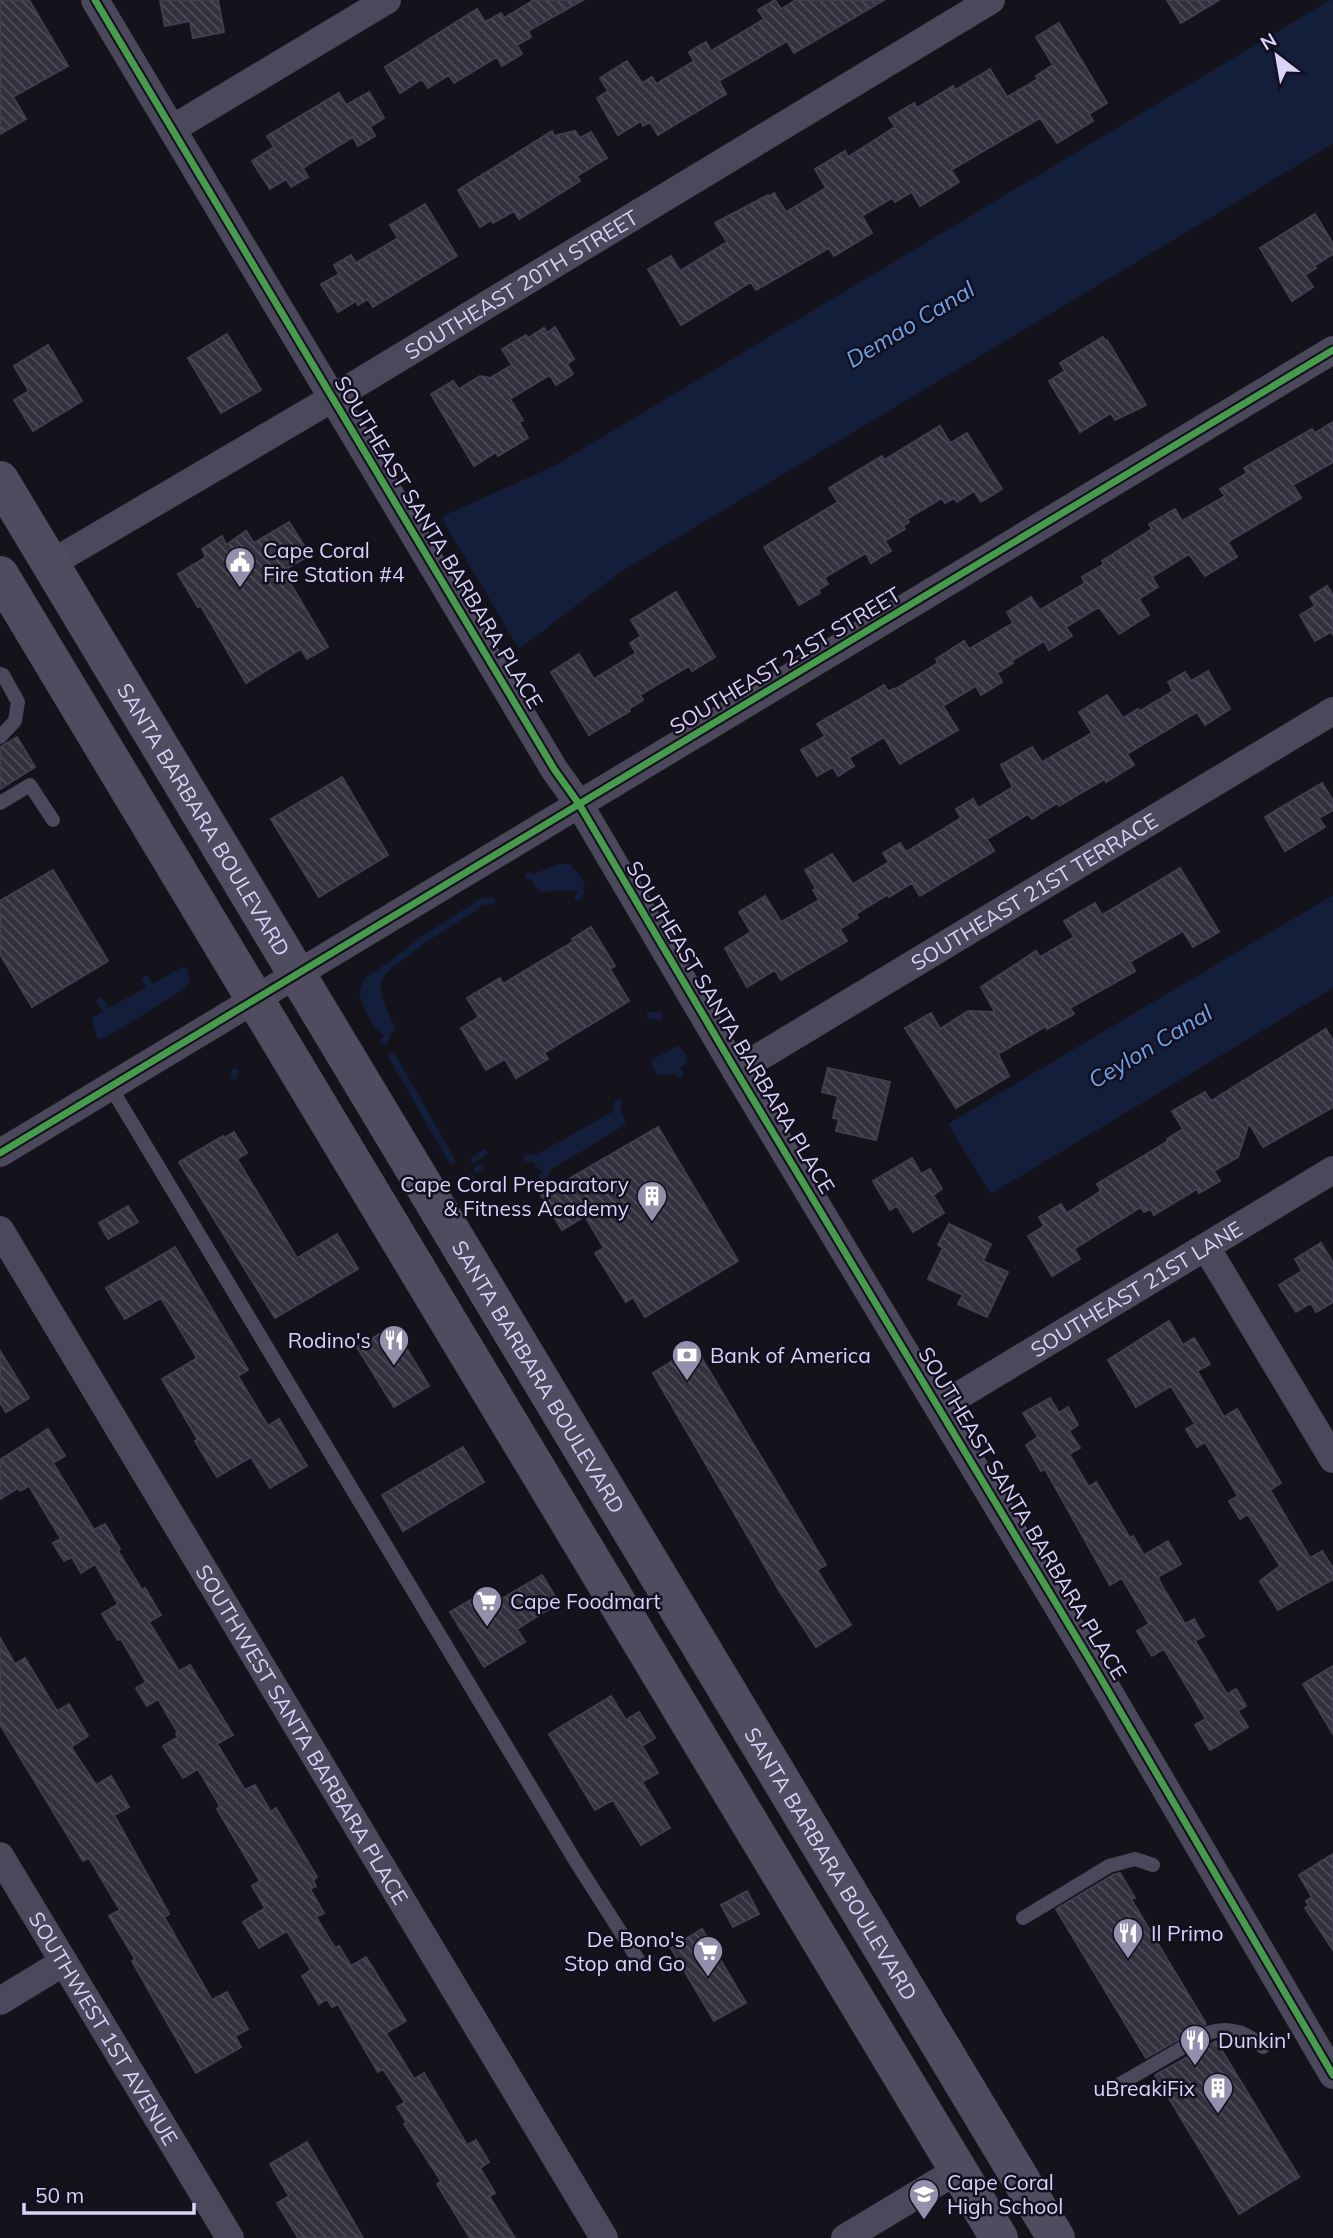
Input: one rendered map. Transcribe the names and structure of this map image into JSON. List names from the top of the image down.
{
  "streets": {
    "main road": ["SANTA BARBARA BOULEVARD"],
    "street": [
      "SOUTHEAST 20TH STREET",
      "SOUTHEAST SANTA BARBARA PLACE",
      "SOUTHEAST 21ST STREET",
      "SOUTHEAST 21ST TERRACE",
      "SOUTHEAST 21ST LANE",
      "SOUTHWEST SANTA BARBARA PLACE",
      "SOUTHWEST 1ST AVENUE"
    ]
  },
  "crossings": [
    ["SOUTHEAST 20TH STREET", "SOUTHEAST SANTA BARBARA PLACE"],
    ["SOUTHEAST 20TH STREET", "SANTA BARBARA BOULEVARD"],
    ["SOUTHEAST SANTA BARBARA PLACE", "SOUTHEAST 21ST STREET"],
    ["SOUTHEAST SANTA BARBARA PLACE", "SOUTHEAST 21ST TERRACE"],
    ["SOUTHEAST SANTA BARBARA PLACE", "SOUTHEAST 21ST LANE"],
    ["SOUTHEAST 21ST STREET", "SANTA BARBARA BOULEVARD"]
  ],
  "water": ["Demao Canal", "Ceylon Canal"],
  "places": {
    "public building": ["Cape Coral Fire Station #4"],
    "building": ["Cape Coral Preparatory & Fitness Academy", "uBreakiFix"],
    "restaurant": ["Rodino's", "Il Primo", "Dunkin'"],
    "bank": ["Bank of America"],
    "supermarket": ["Cape Foodmart", "De Bono's Stop and Go"],
    "school or university": ["Cape Coral High School"]
  },
  "scale_bar": "50 m",
  "north": "top left"
}
